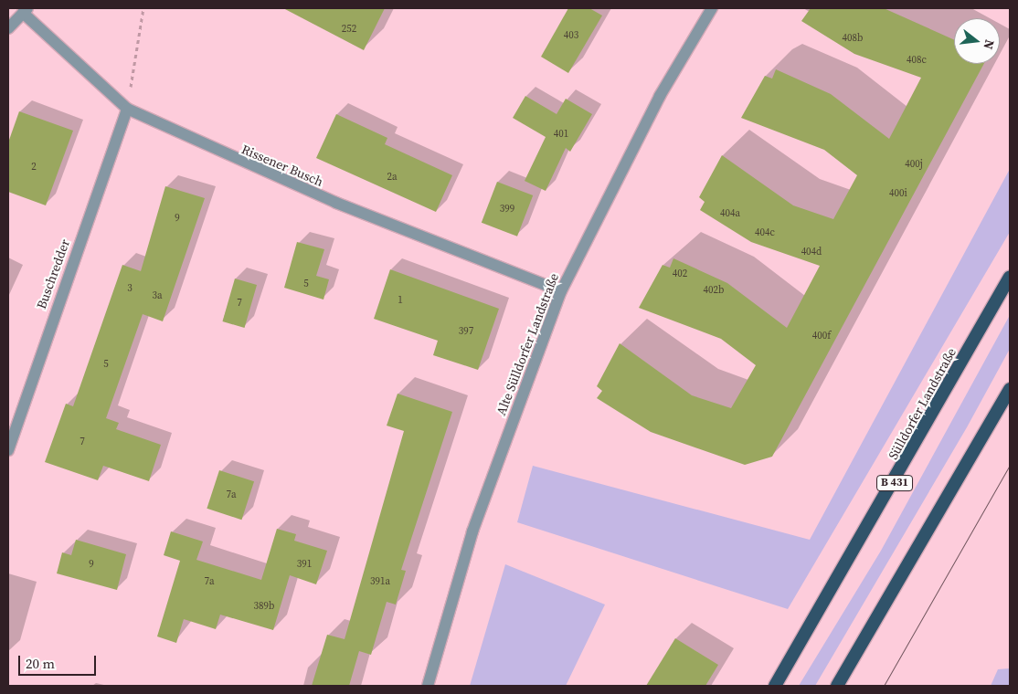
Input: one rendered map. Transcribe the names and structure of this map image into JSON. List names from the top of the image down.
{
  "streets": {
    "highway": ["Sülldorfer Landstraße", "B 431"],
    "street": ["Rissener Busch", "Buschredder", "Alte Sülldorfer Landstraße"]
  },
  "crossings": [
    ["Rissener Busch", "Buschredder"],
    ["Rissener Busch", "Alte Sülldorfer Landstraße"]
  ],
  "house_numbers": [
    "252",
    "403",
    "408b",
    "408c",
    "401",
    "400j",
    "2",
    "2a",
    "400i",
    "399",
    "404a",
    "9",
    "404c",
    "404d",
    "402",
    "5",
    "3",
    "402b",
    "3a",
    "1",
    "7",
    "397",
    "400f",
    "5",
    "7",
    "7a",
    "9",
    "391",
    "7a",
    "391a",
    "389b"
  ],
  "scale_bar": "20 m",
  "north": "right"
}
